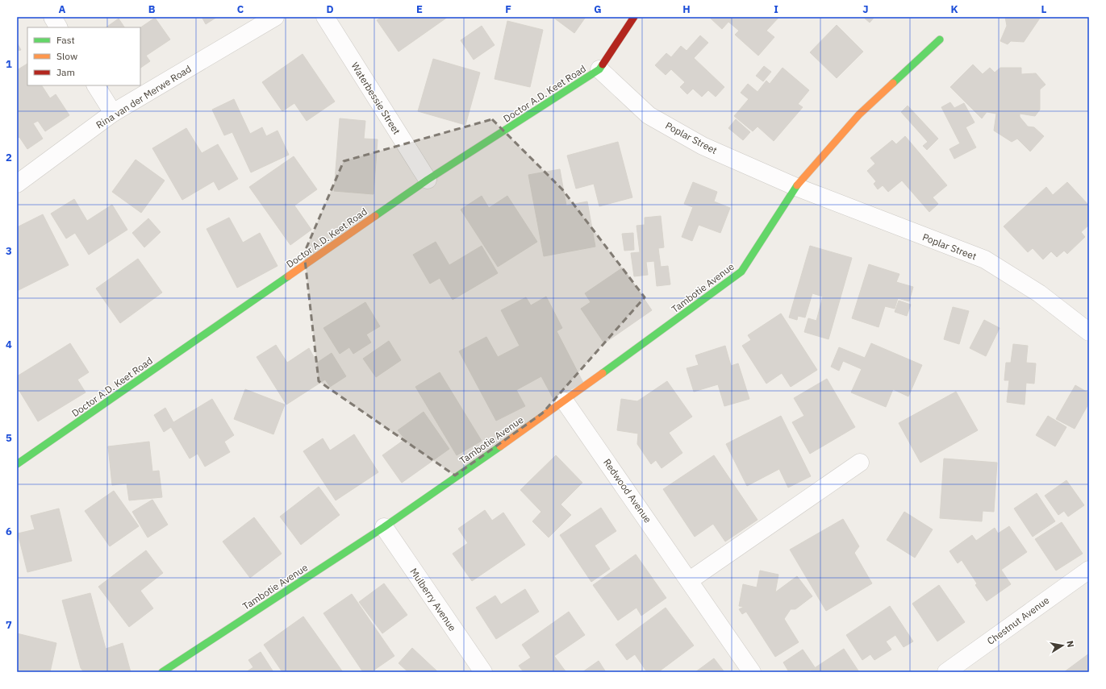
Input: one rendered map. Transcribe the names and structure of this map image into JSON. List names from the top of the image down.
{
  "streets": {
    "street": [
      "Doctor A.D. Keet Road",
      "Rina van der Merwe Road",
      "Waterbessie Street",
      "Poplar Street",
      "Tambotie Avenue",
      "Redwood Avenue",
      "Mulberry Avenue",
      "Chestnut Avenue"
    ]
  },
  "crossings": [
    ["Doctor A.D. Keet Road", "Waterbessie Street"],
    ["Doctor A.D. Keet Road", "Poplar Street"],
    ["Poplar Street", "Tambotie Avenue"],
    ["Tambotie Avenue", "Redwood Avenue"],
    ["Tambotie Avenue", "Mulberry Avenue"]
  ],
  "legend": ["Fast", "Slow", "Jam"],
  "north": "right",
  "grid": {
    "columns": [
      "A",
      "B",
      "C",
      "D",
      "E",
      "F",
      "G",
      "H",
      "I",
      "J",
      "K",
      "L"
    ],
    "rows": [
      "1",
      "2",
      "3",
      "4",
      "5",
      "6",
      "7"
    ]
  }
}
